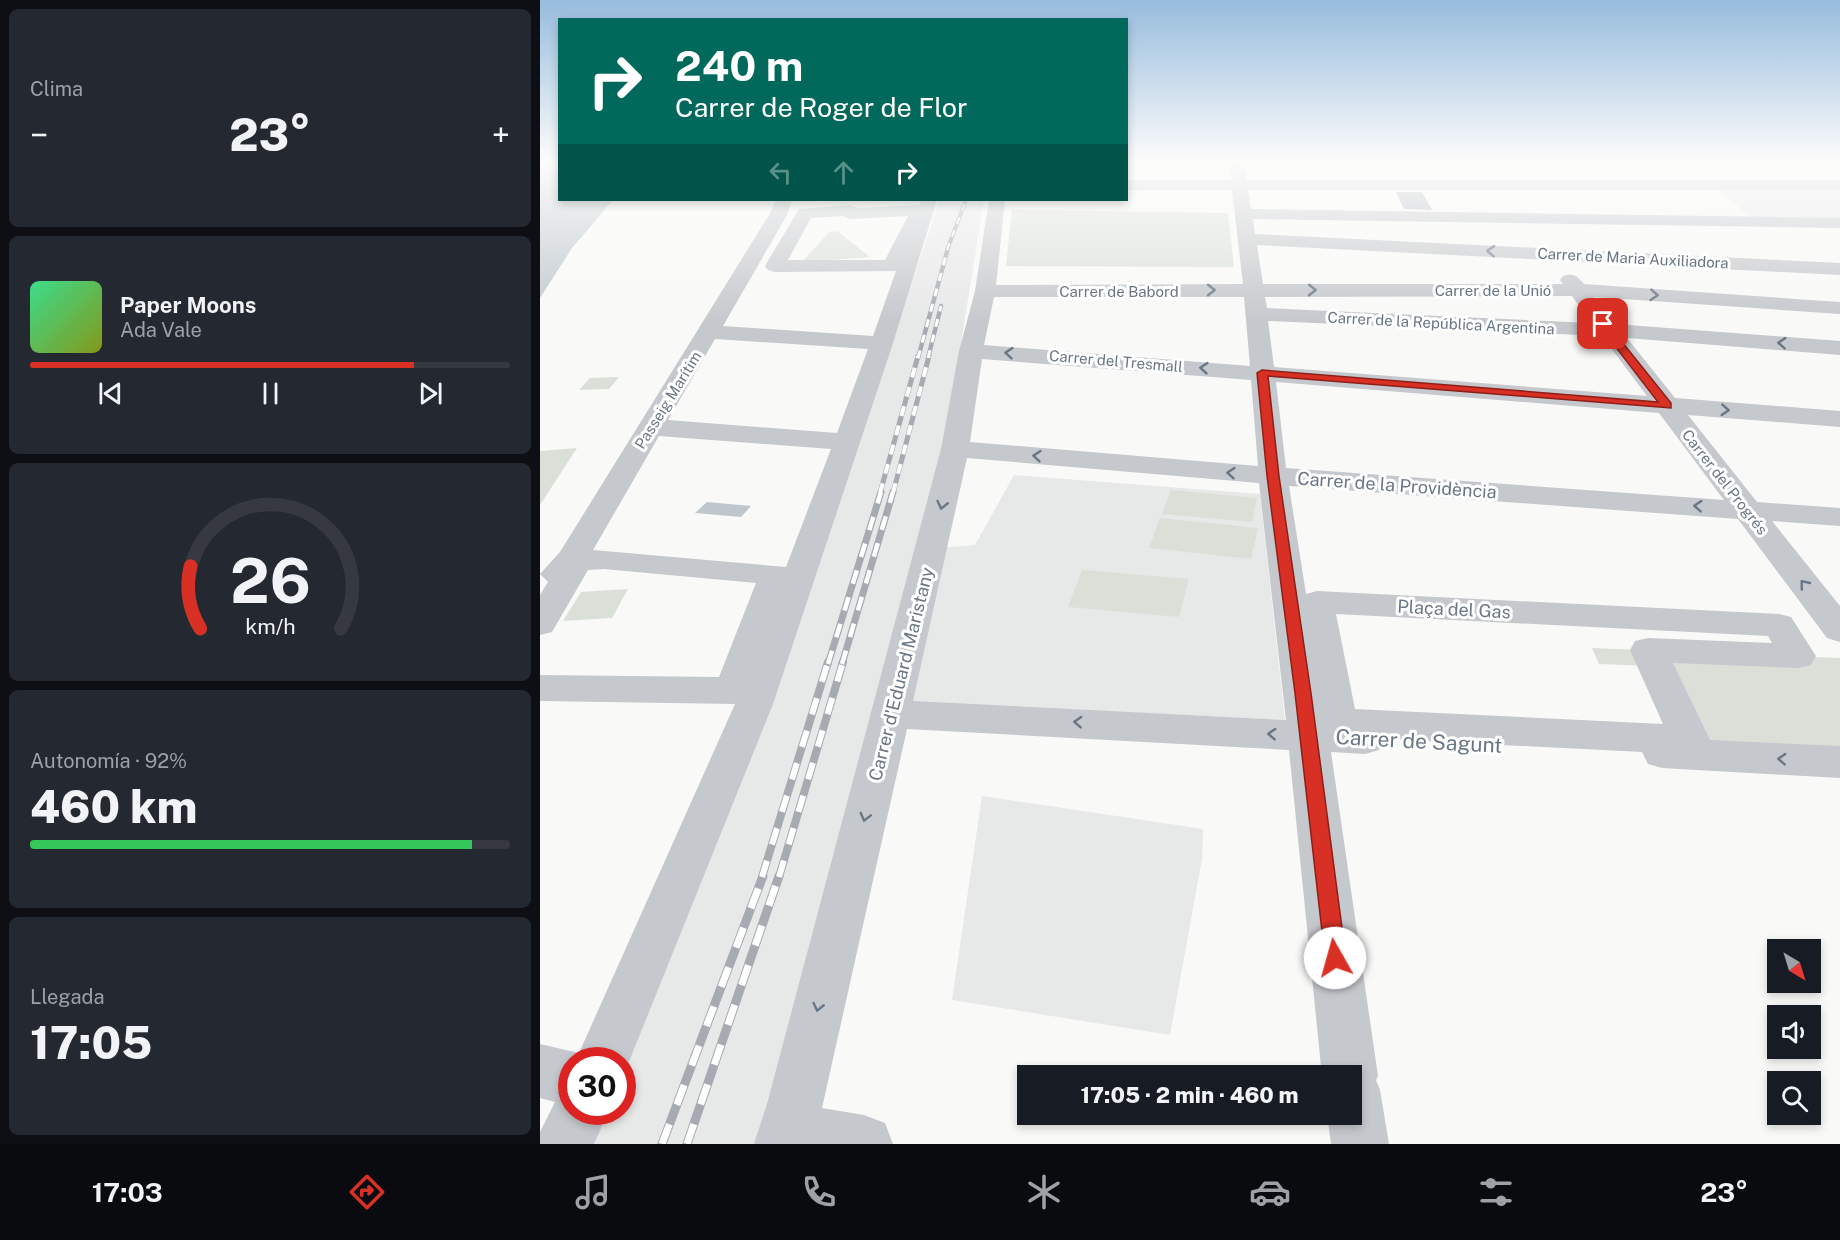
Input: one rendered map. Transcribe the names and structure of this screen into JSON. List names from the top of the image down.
{
  "streets": {
    "street": [
      "Carrer de Maria Auxiliadora",
      "Carrer de la Unió",
      "Carrer de Babord",
      "Carrer de la República Argentina",
      "Carrer del Tresmall",
      "Passeig Marítim",
      "Carrer del Progrés",
      "Carrer de la Providència",
      "Plaça del Gas",
      "Carrer d'Eduard Maristany",
      "Carrer de Sagunt"
    ]
  },
  "crossings": [
    ["Carrer de Maria Auxiliadora", "Carrer del Progrés"],
    ["Carrer de la Unió", "Carrer de Babord"],
    ["Carrer de la Unió", "Carrer de la República Argentina"],
    ["Carrer de la Unió", "Carrer del Progrés"],
    ["Carrer de Babord", "Carrer de la República Argentina"],
    ["Carrer de Babord", "Carrer d'Eduard Maristany"],
    ["Carrer de la República Argentina", "Carrer del Progrés"],
    ["Carrer del Tresmall", "Carrer del Progrés"],
    ["Carrer del Tresmall", "Carrer d'Eduard Maristany"],
    ["Carrer del Progrés", "Carrer de la Providència"],
    ["Carrer de la Providència", "Carrer d'Eduard Maristany"],
    ["Carrer d'Eduard Maristany", "Carrer de Sagunt"]
  ],
  "one_way": ["Carrer de Babord", "Carrer de Sagunt"],
  "north": "bottom right",
  "page": {
    "tile": [
      "Clima",
      ["Autonomía · 92%", "460 km"],
      ["Llegada", "17:05"]
    ],
    "turn": ["240 m", "Carrer de Roger de Flor"],
    "heat": ["−", "23°", "+"],
    "song": ["Paper Moons", "Ada Vale"],
    "limit": "30",
    "trip": "17:05 · 2 min · 460 m",
    "tabs": ["17:03", "23°"],
    "gauge": ["26", "km/h"]
  }
}
